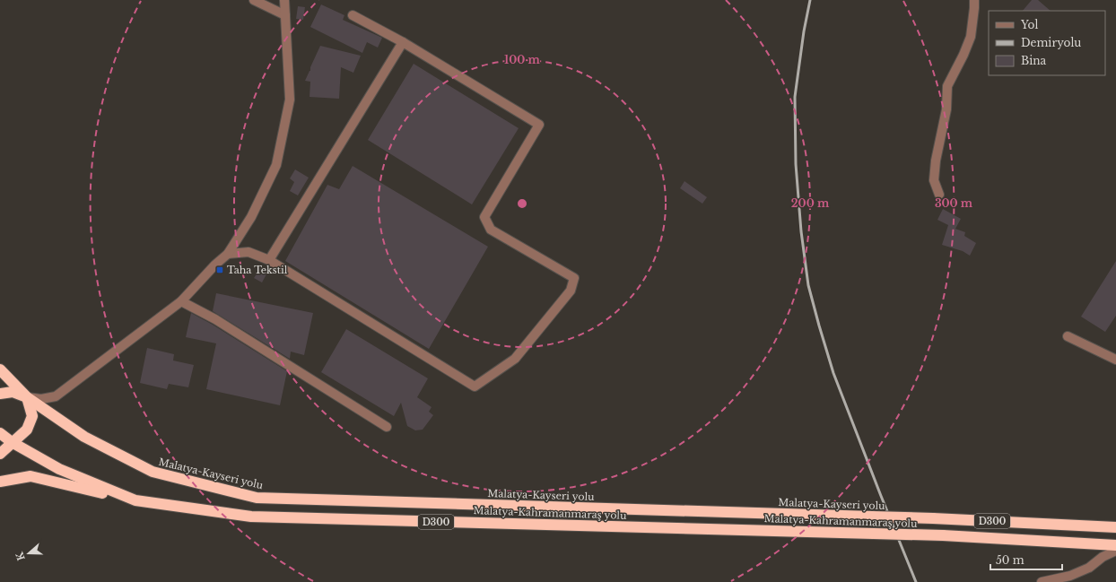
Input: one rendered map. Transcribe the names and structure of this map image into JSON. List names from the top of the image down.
{
  "streets": {
    "highway": ["Malatya-Kayseri yolu", "Malatya-Kahramanmaraş yolu", "D300"]
  },
  "places": {
    "transit": ["Taha Tekstil"]
  },
  "legend": ["Yol", "Demiryolu", "Bina"],
  "scale_bar": "50 m",
  "north": "left",
  "rings": ["100 m", "200 m", "300 m"]
}
